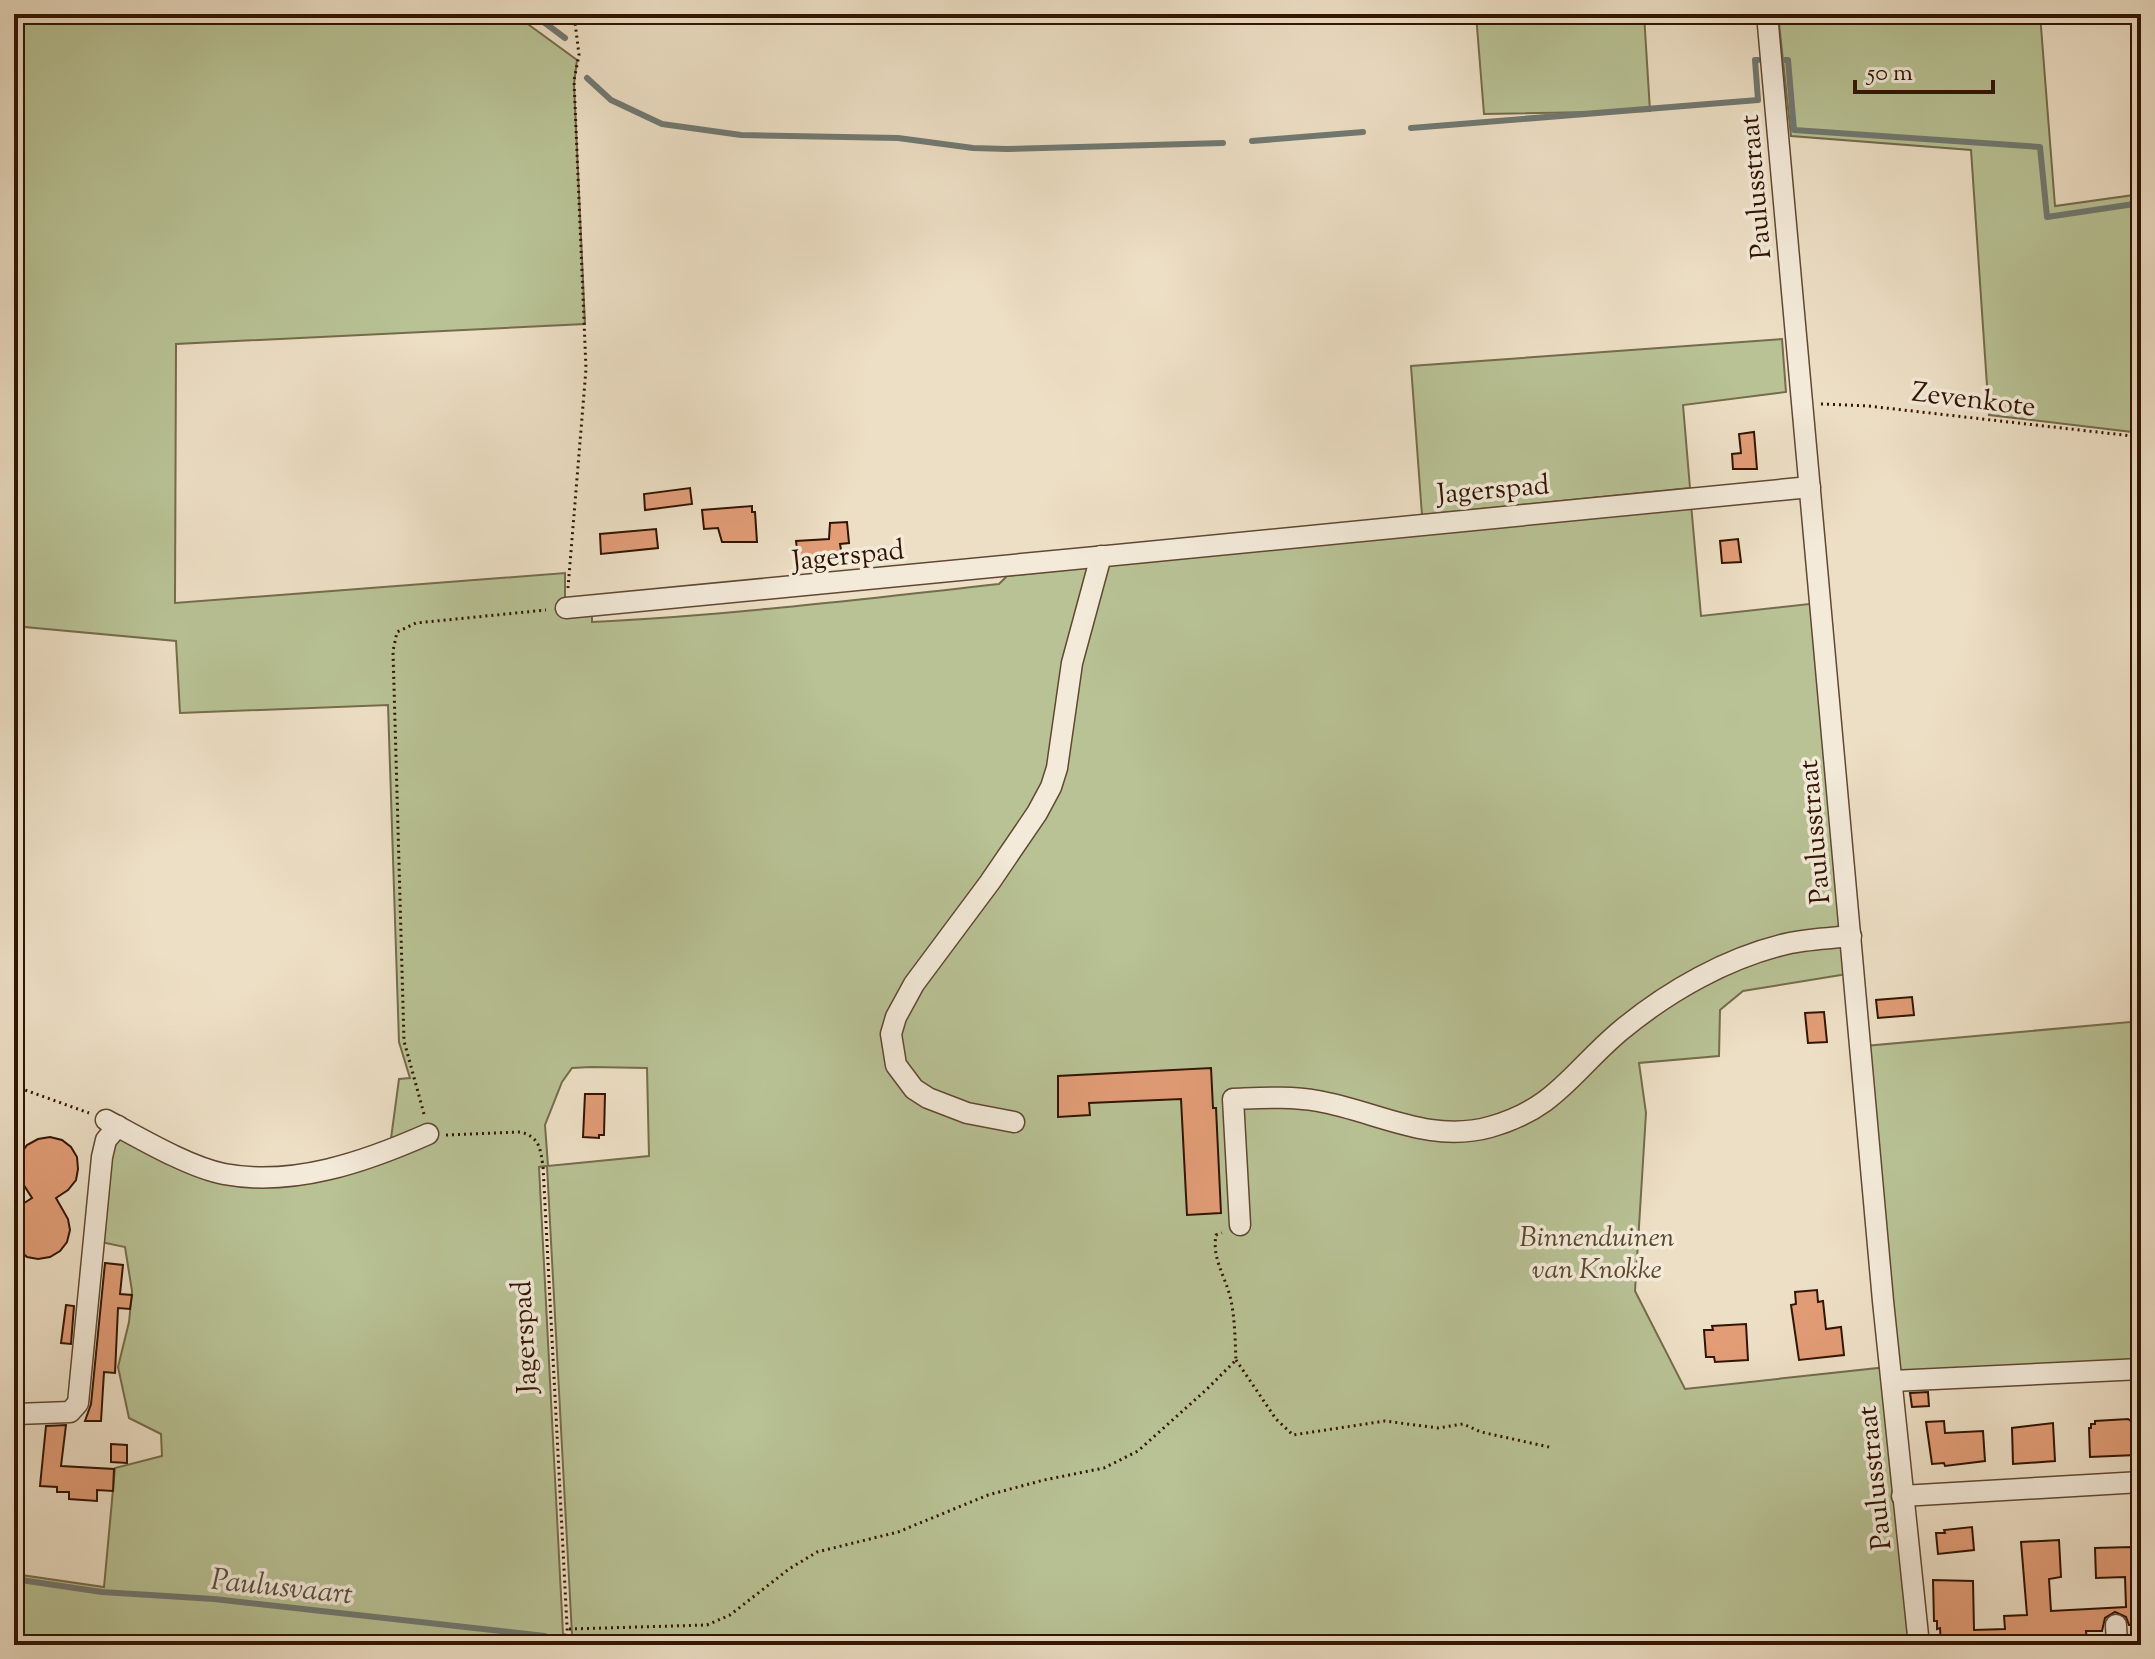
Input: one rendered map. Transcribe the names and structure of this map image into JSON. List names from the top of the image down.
{
  "streets": {
    "street": ["Paulusstraat", "Jagerspad"],
    "path": ["Zevenkote"]
  },
  "crossings": [
    ["Paulusstraat", "Zevenkote"],
    ["Paulusstraat", "Jagerspad"]
  ],
  "water": ["Paulusvaart"],
  "parks": ["Binnenduinen van Knokke"],
  "scale_bar": "50 m"
}
